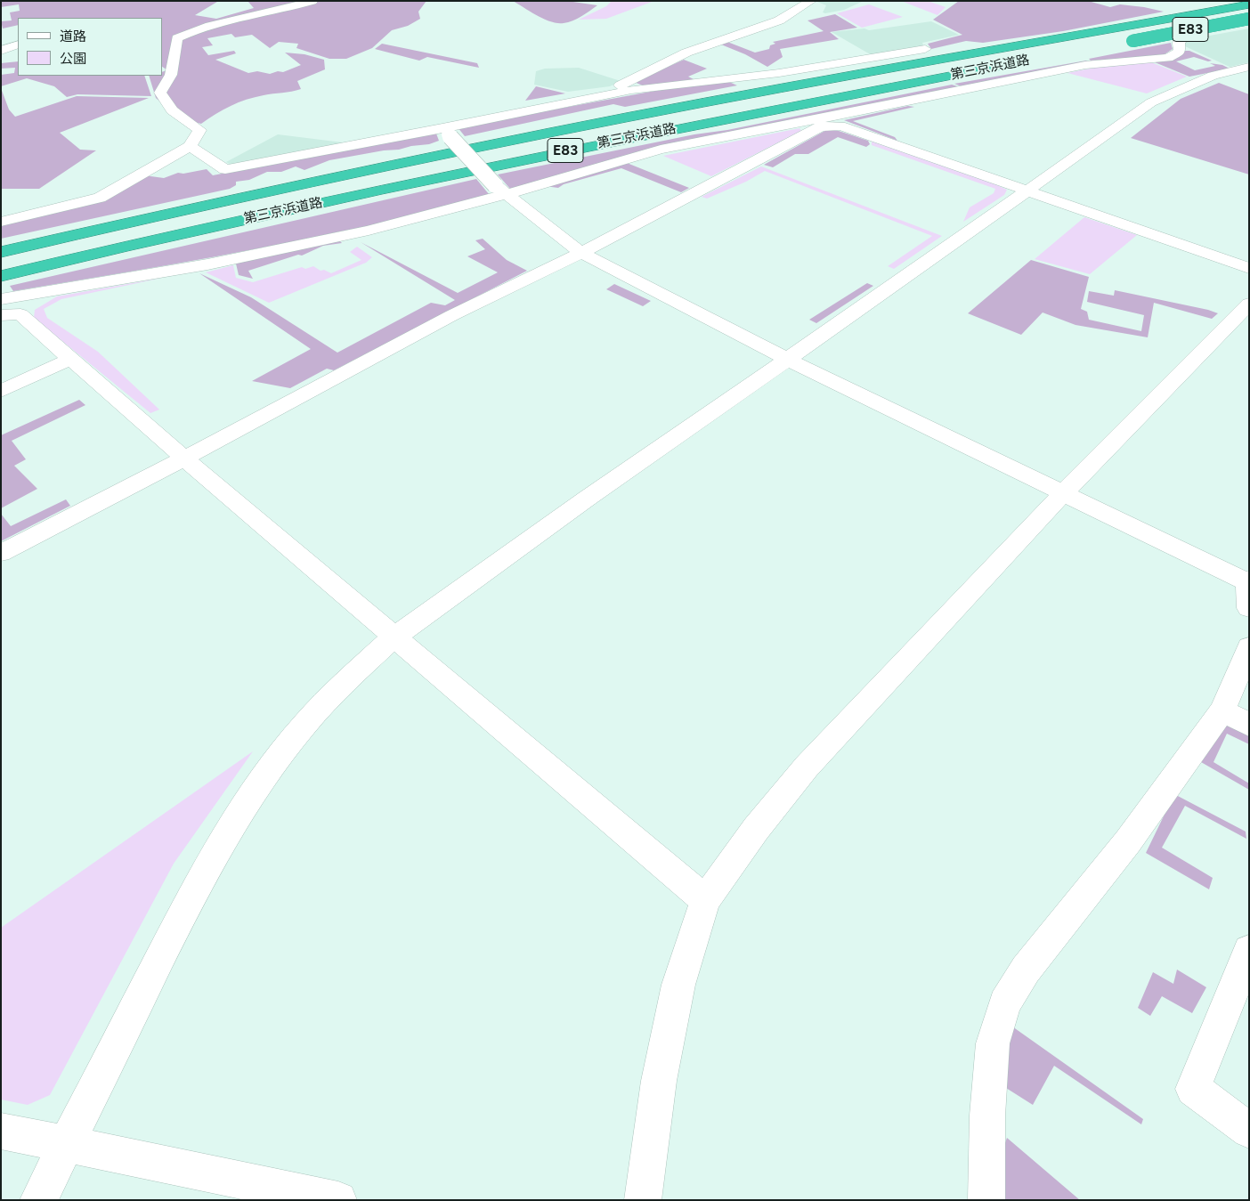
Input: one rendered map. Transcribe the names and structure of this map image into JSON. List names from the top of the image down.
{
  "streets": {
    "highway": ["E83", "第三京浜道路"]
  },
  "legend": ["道路", "公園"]
}
